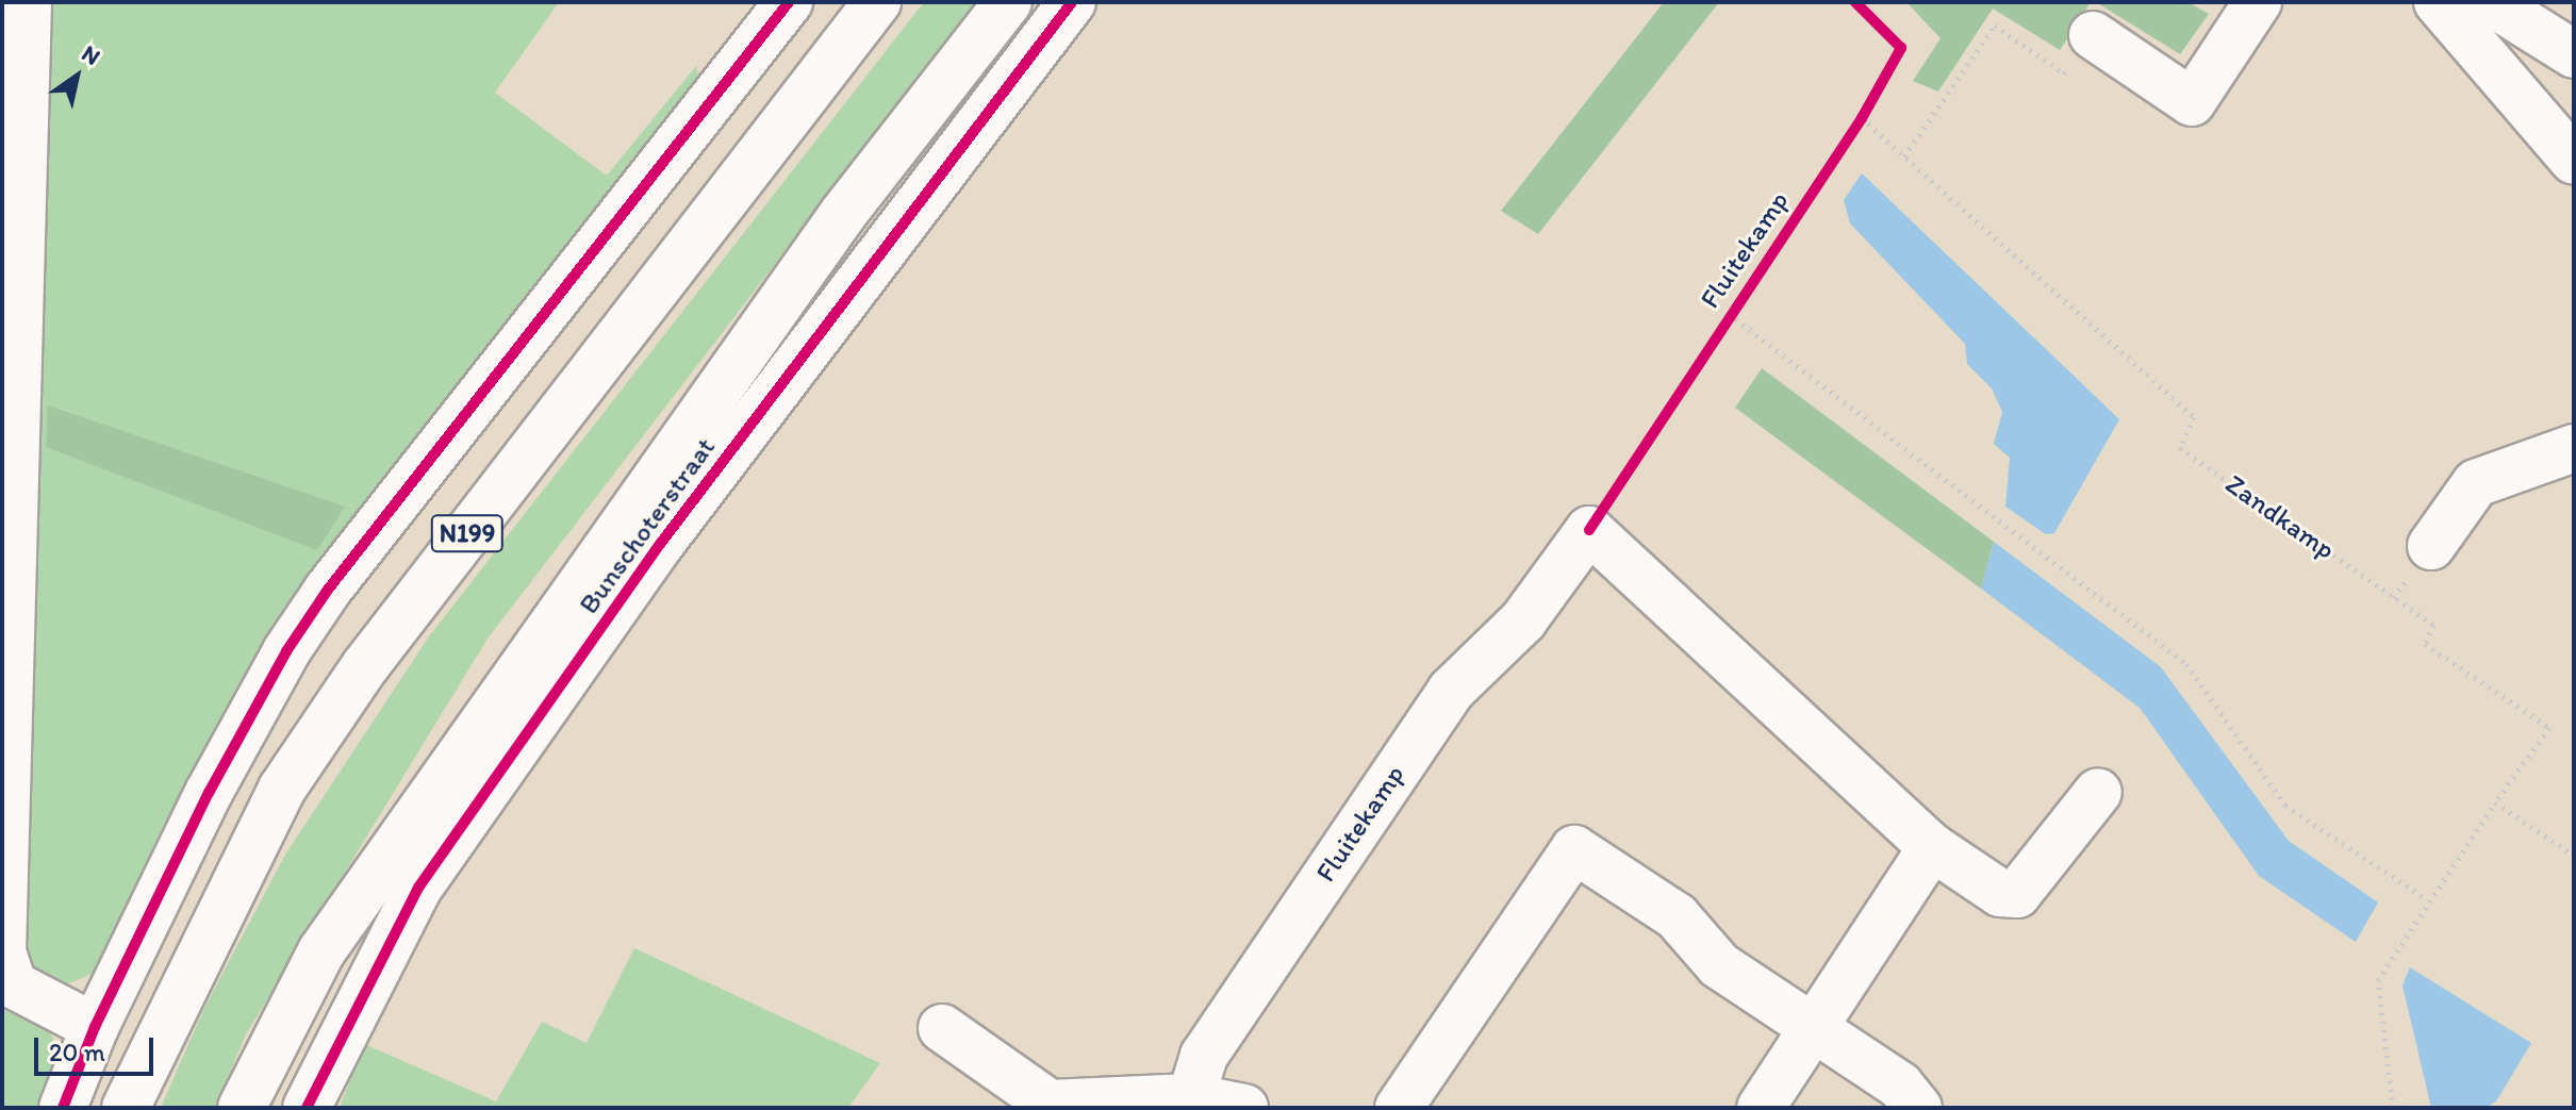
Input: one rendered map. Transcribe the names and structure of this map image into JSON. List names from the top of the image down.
{
  "streets": {
    "street": ["Fluitekamp", "Bunschoterstraat", "N199"],
    "path": ["Zandkamp"]
  },
  "scale_bar": "20 m",
  "north": "top right"
}
